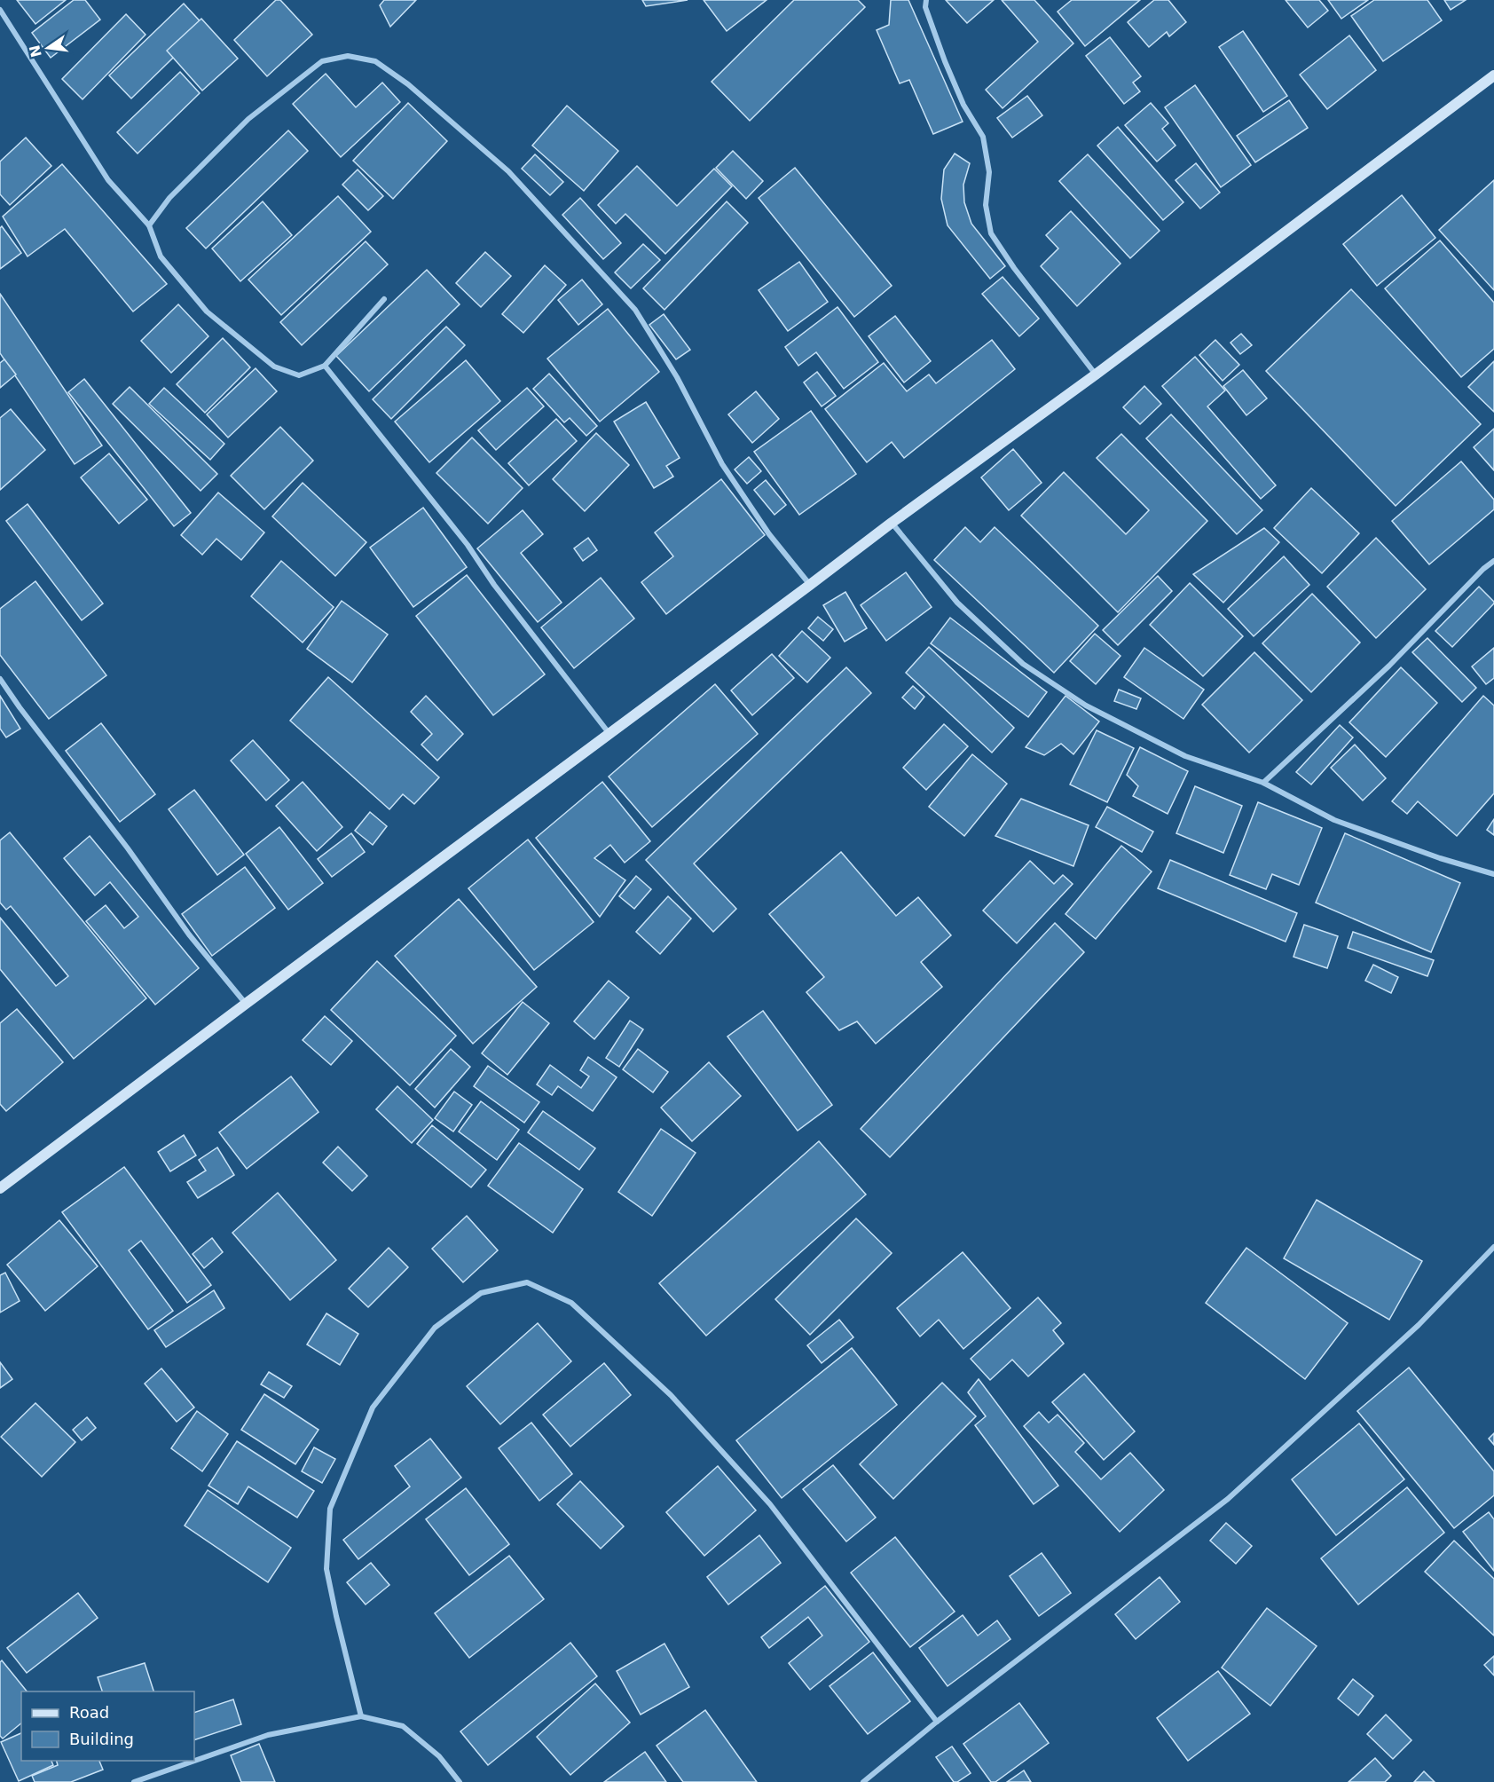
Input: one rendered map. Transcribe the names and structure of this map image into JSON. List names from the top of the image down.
{
  "legend": ["Road", "Building"],
  "north": "left"
}
